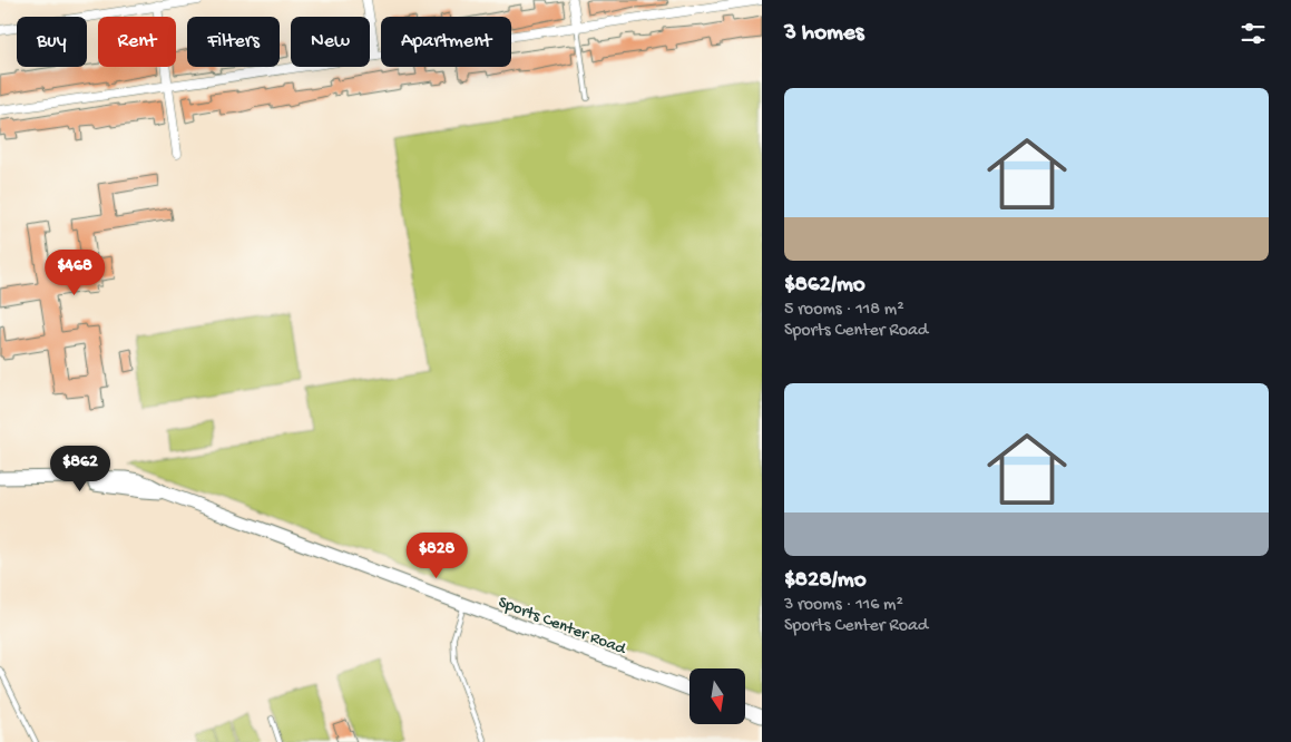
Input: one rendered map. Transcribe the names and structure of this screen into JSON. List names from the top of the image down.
{
  "streets": {
    "main road": ["Sports Center Road"]
  },
  "north": "bottom",
  "page": {
    "heading": "3 homes",
    "chip": [
      "Buy",
      "Rent",
      "Filters",
      "New",
      "Apartment"
    ],
    "list": [
      {
        "name": "$862/mo",
        "note": "5 rooms · 118 m² · Sports Center Road"
      },
      {
        "name": "$828/mo",
        "note": "3 rooms · 116 m² · Sports Center Road"
      }
    ],
    "price": ["$468", "$862", "$828"]
  }
}
